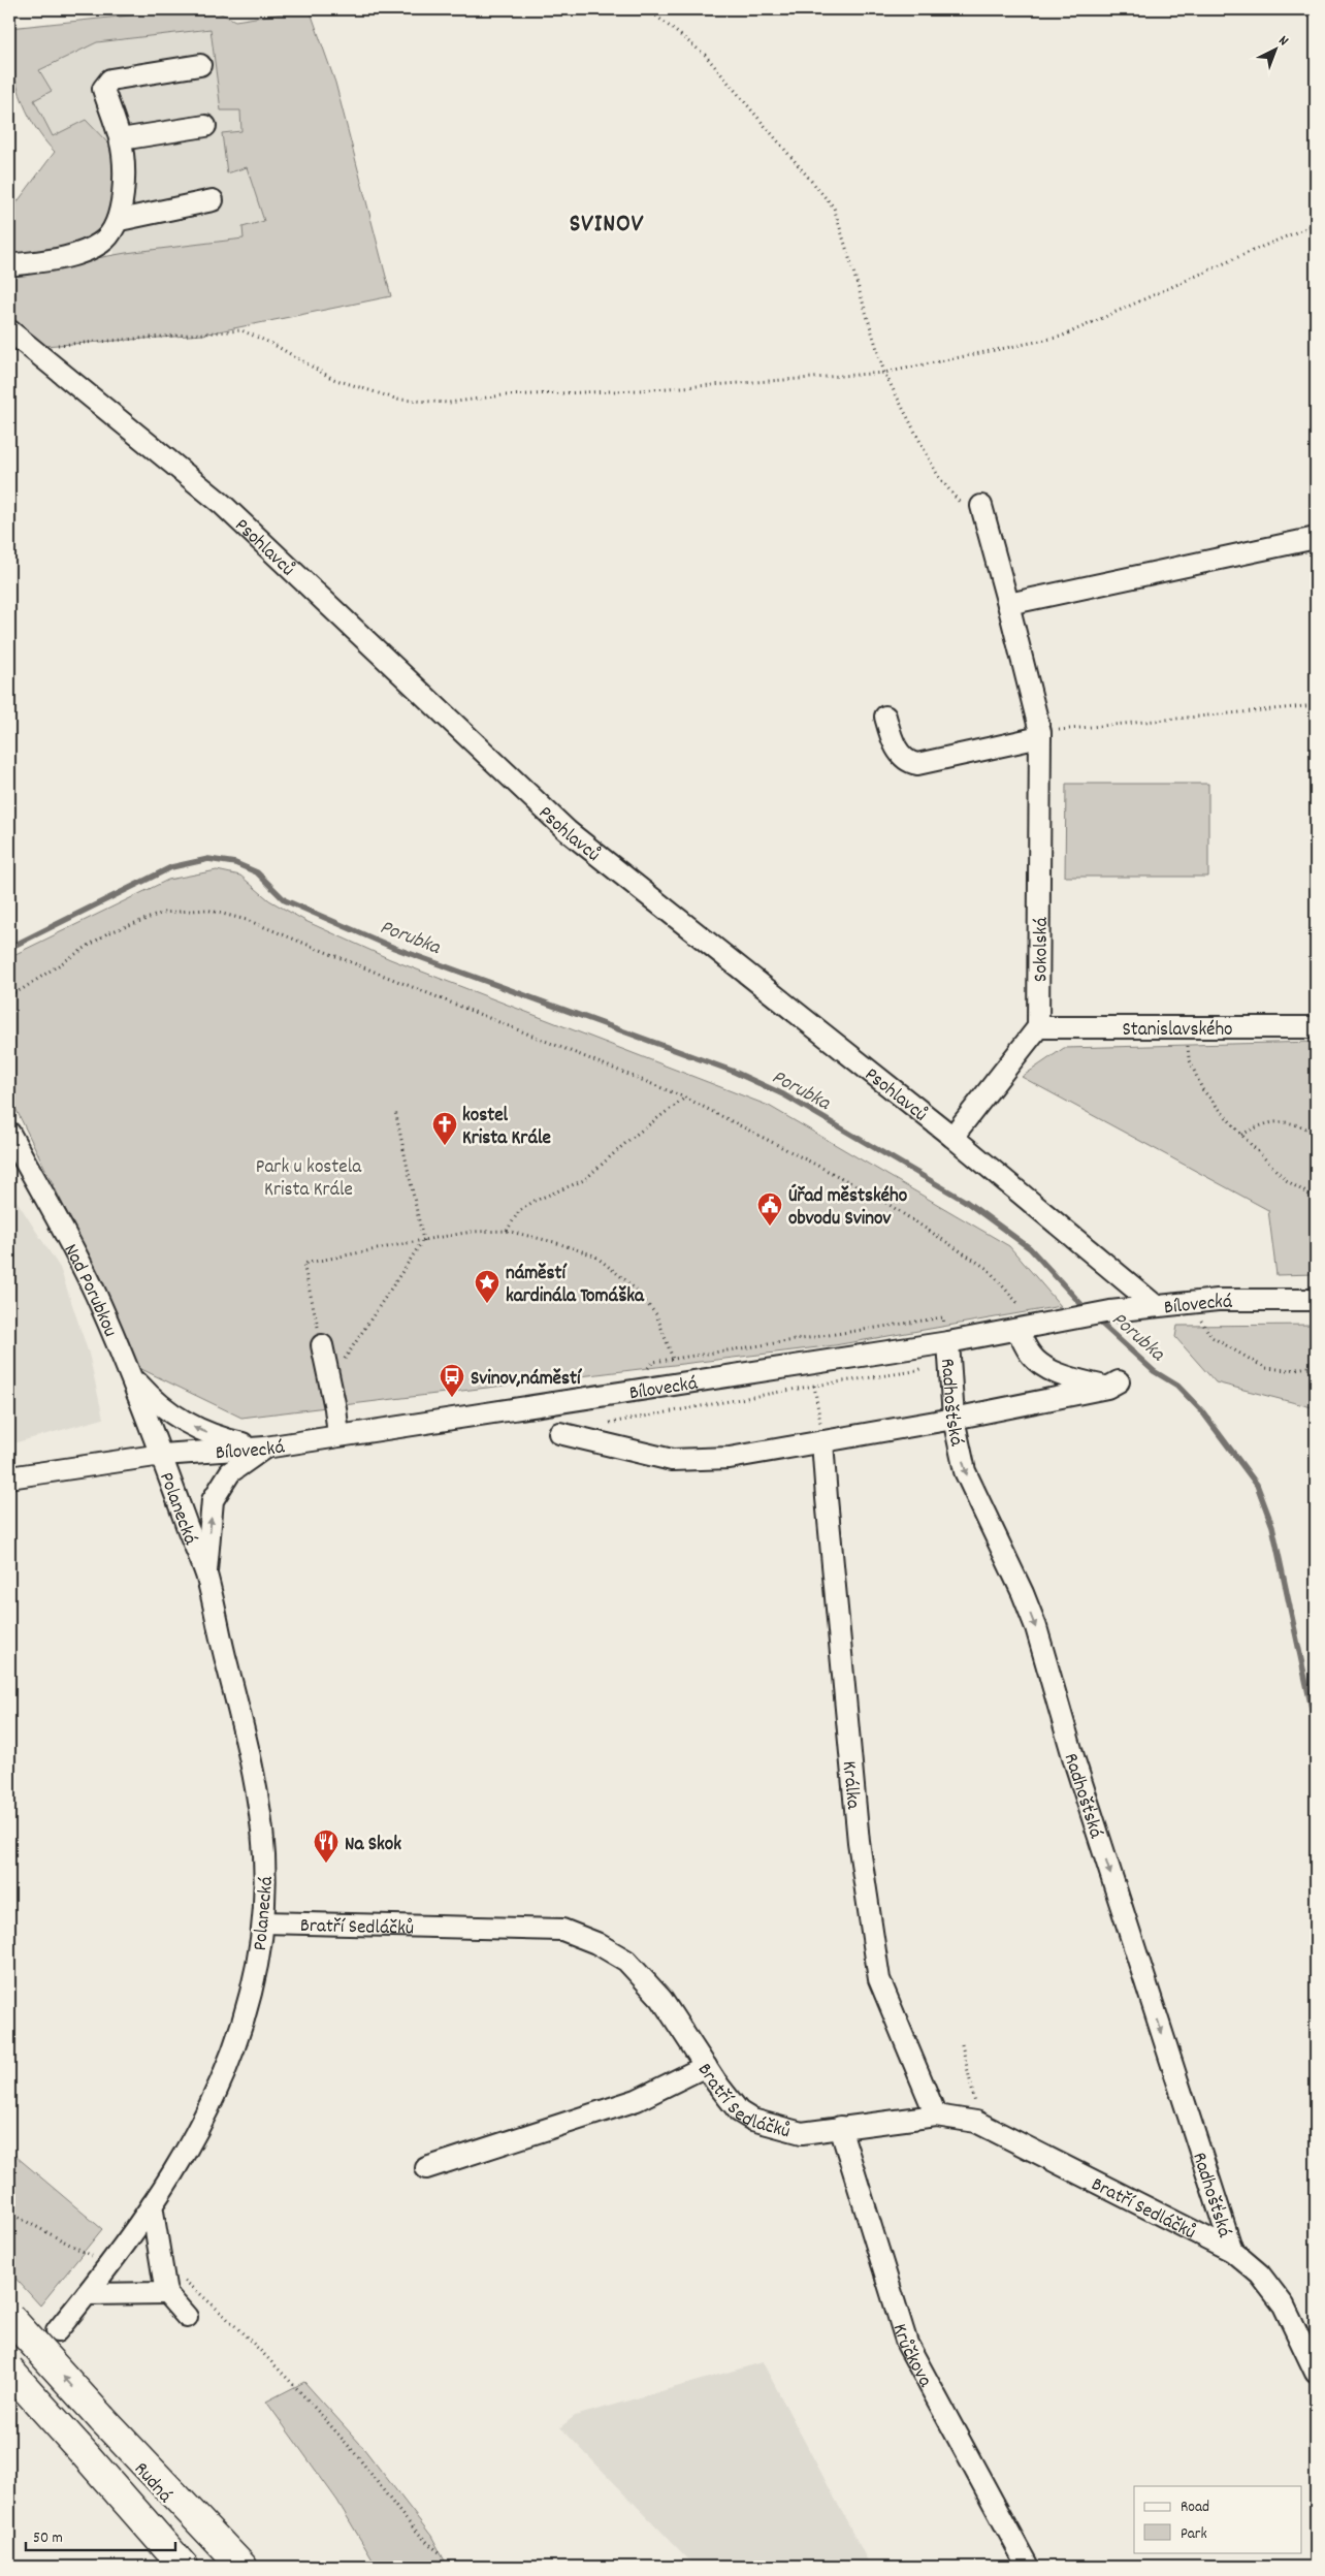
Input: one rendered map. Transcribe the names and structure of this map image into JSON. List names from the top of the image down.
{
  "streets": {
    "highway": ["Rudná"],
    "street": [
      "Psohlavců",
      "Sokolská",
      "Stanislavského",
      "Nad Porubkou",
      "Bílovecká",
      "Radhošťská",
      "Polanecká",
      "Králka",
      "Bratří Sedláčků",
      "Krůčkova"
    ]
  },
  "crossings": [
    ["Psohlavců", "Bílovecká"],
    ["Sokolská", "Stanislavského"],
    ["Nad Porubkou", "Bílovecká"],
    ["Nad Porubkou", "Polanecká"],
    ["Bílovecká", "Radhošťská"],
    ["Bílovecká", "Polanecká"],
    ["Radhošťská", "Bratří Sedláčků"],
    ["Polanecká", "Bratří Sedláčků"],
    ["Králka", "Bratří Sedláčků"],
    ["Bratří Sedláčků", "Krůčkova"]
  ],
  "one_way": ["Radhošťská"],
  "districts": ["SVINOV"],
  "water": ["Porubka"],
  "parks": ["Park u kostela Krista Krále"],
  "places": {
    "church": ["kostel Krista Krále"],
    "public building": ["Úřad městského obvodu Svinov"],
    "place": ["náměstí kardinála Tomáška"],
    "bus stop": ["Svinov,náměstí"],
    "restaurant": ["Na Skok"]
  },
  "legend": ["Road", "Park"],
  "scale_bar": "50 m",
  "north": "top right"
}
